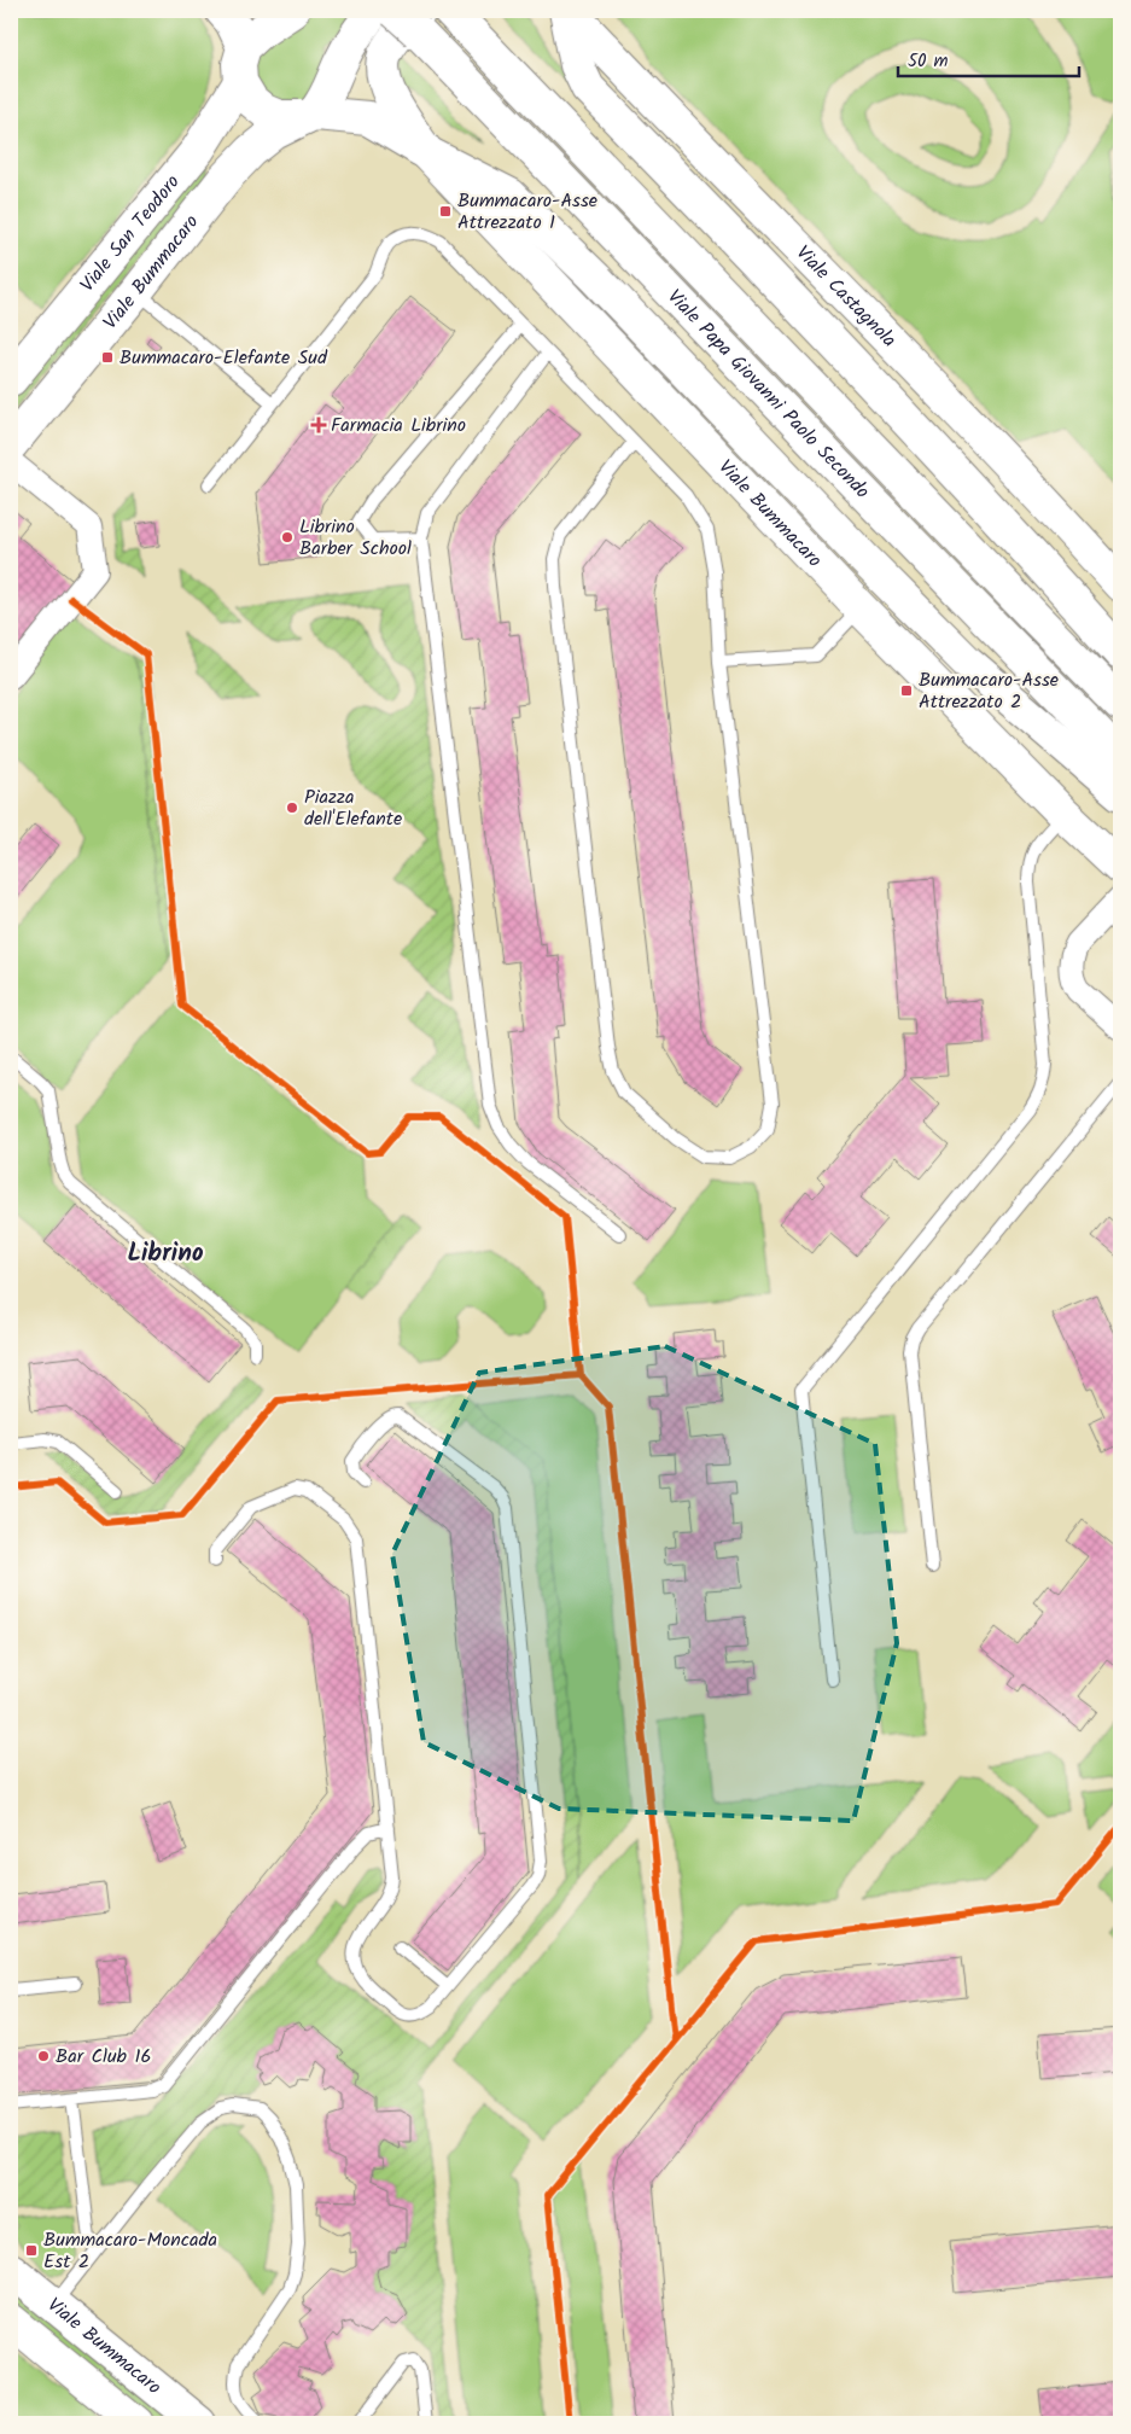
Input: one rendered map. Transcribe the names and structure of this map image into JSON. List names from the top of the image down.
{
  "streets": {
    "main road": [
      "Viale San Teodoro",
      "Viale Bummacaro",
      "Viale Castagnola",
      "Viale Papa Giovanni Paolo Secondo"
    ]
  },
  "districts": ["Librino"],
  "places": {
    "transit": [
      "Bummacaro-Asse Attrezzato 1",
      "Bummacaro-Elefante Sud",
      "Bummacaro-Asse Attrezzato 2",
      "Bummacaro-Moncada Est 2"
    ],
    "health": ["Farmacia Librino"],
    "other": ["Librino Barber School", "Piazza dell'Elefante", "Bar Club 16"]
  },
  "scale_bar": "50 m"
}
